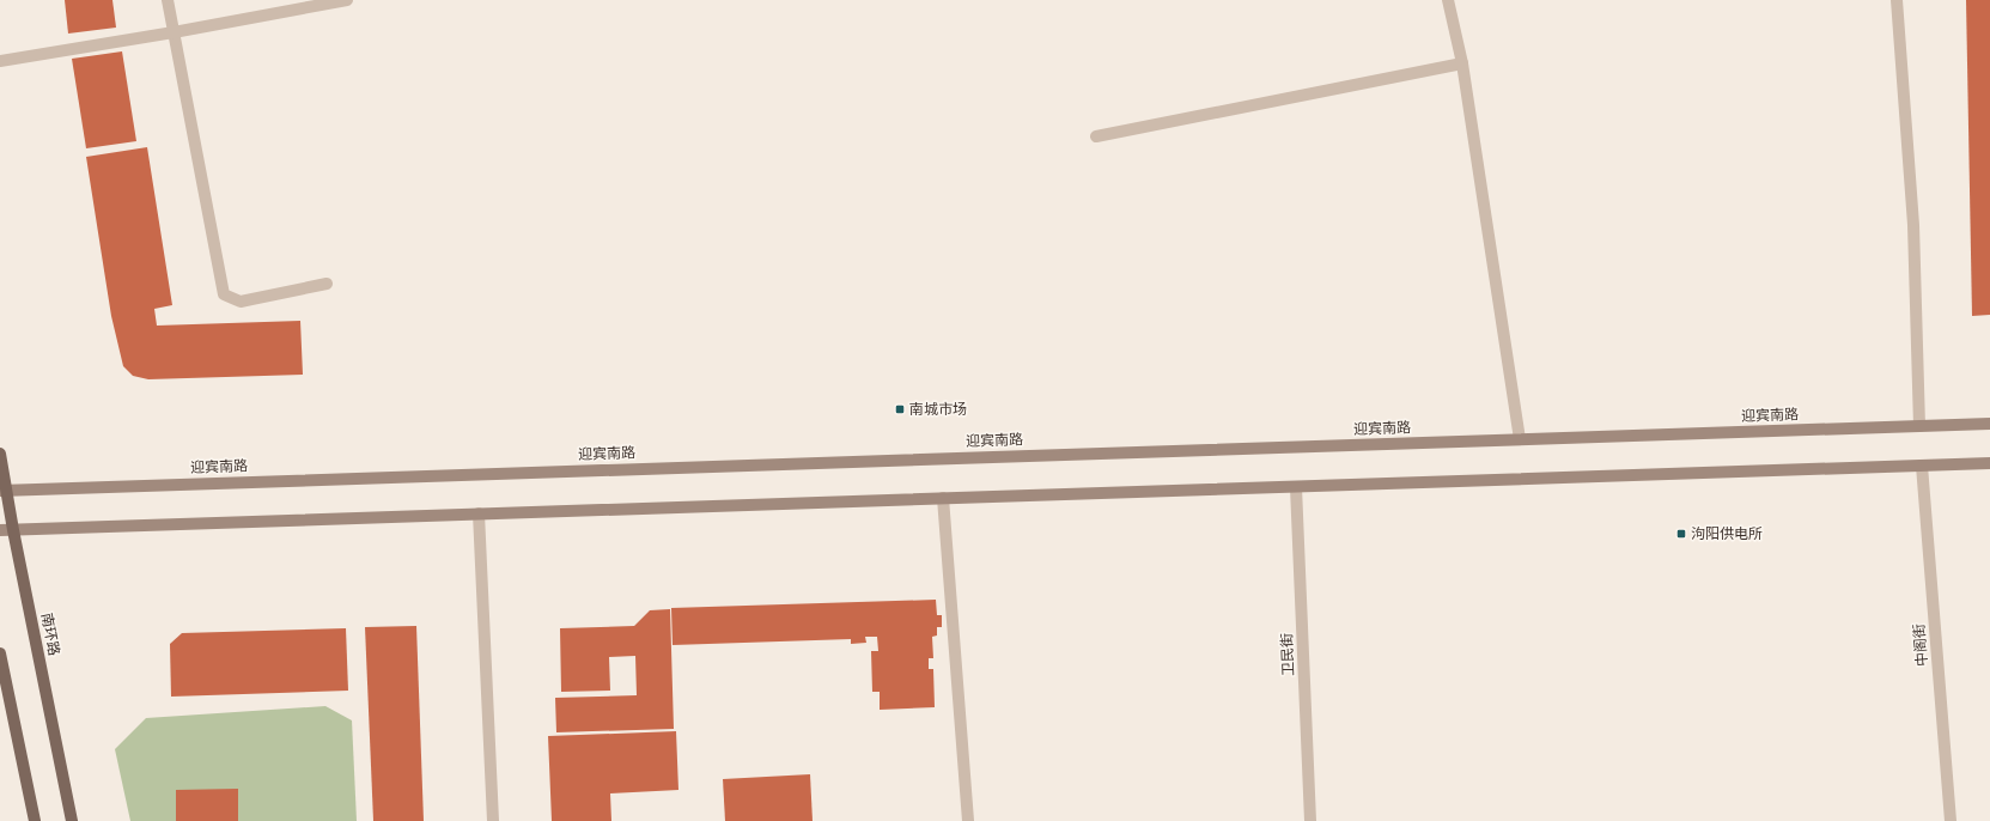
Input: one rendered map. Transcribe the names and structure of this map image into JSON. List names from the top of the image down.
{
  "streets": {
    "main road": ["迎宾南路", "南环路"],
    "street": ["中阁街", "卫民街"]
  },
  "crossings": [
    ["迎宾南路", "南环路"]
  ],
  "places": {
    "transit": ["南城市场", "泃阳供电所"]
  }
}
